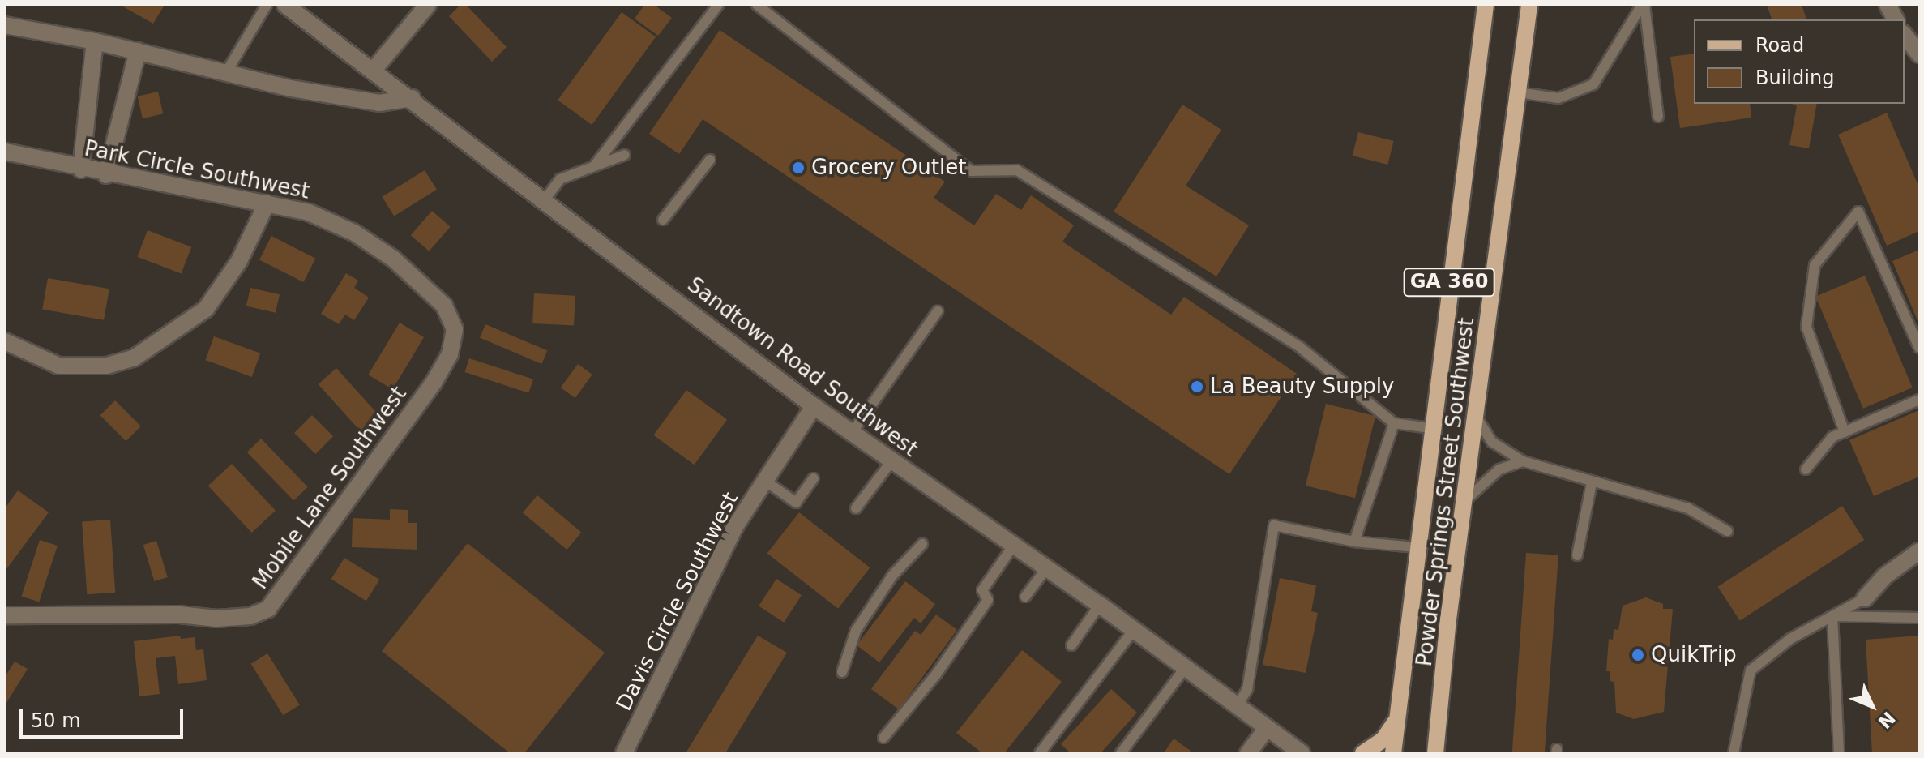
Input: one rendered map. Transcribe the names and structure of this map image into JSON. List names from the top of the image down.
{
  "streets": {
    "main road": ["GA 360", "Powder Springs Street Southwest"],
    "street": [
      "Park Circle Southwest",
      "Sandtown Road Southwest",
      "Mobile Lane Southwest",
      "Davis Circle Southwest"
    ]
  },
  "crossings": [
    ["Park Circle Southwest", "Mobile Lane Southwest"],
    ["Sandtown Road Southwest", "Davis Circle Southwest"]
  ],
  "places": ["Grocery Outlet", "La Beauty Supply", "QuikTrip"],
  "legend": ["Road", "Building"],
  "scale_bar": "50 m",
  "north": "bottom right"
}
